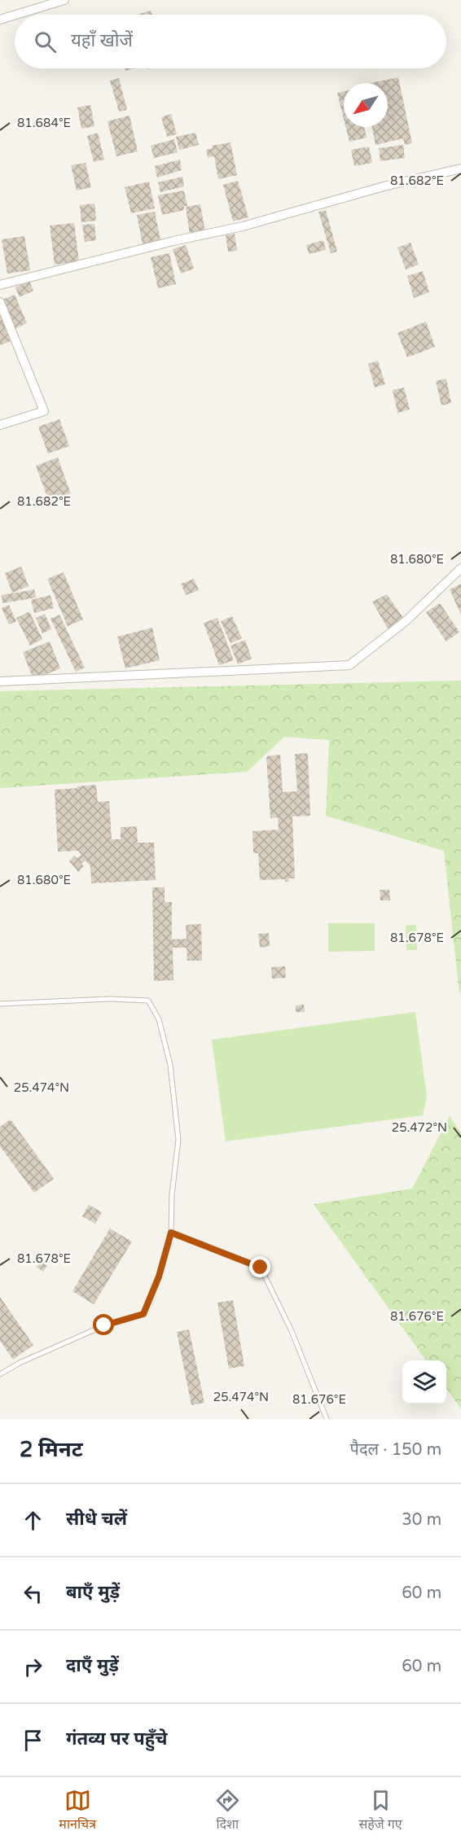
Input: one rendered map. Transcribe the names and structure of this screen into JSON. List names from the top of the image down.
{
  "north": "bottom left",
  "page": {
    "search": "यहाँ खोजें",
    "heading": ["2 मिनट", "पैदल · 150 m"],
    "list": [
      ["सीधे चलें", "30 m"],
      ["बाएँ मुड़ें", "60 m"],
      ["दाएँ मुड़ें", "60 m"],
      "गंतव्य पर पहुँचे"
    ],
    "nav": ["मानचित्र", "दिशा", "सहेजे गए"]
  },
  "coordinates": [
    "81.684°E",
    "81.682°E",
    "81.680°E",
    "81.678°E",
    "25.474°N",
    "25.472°N",
    "81.676°E"
  ]
}
